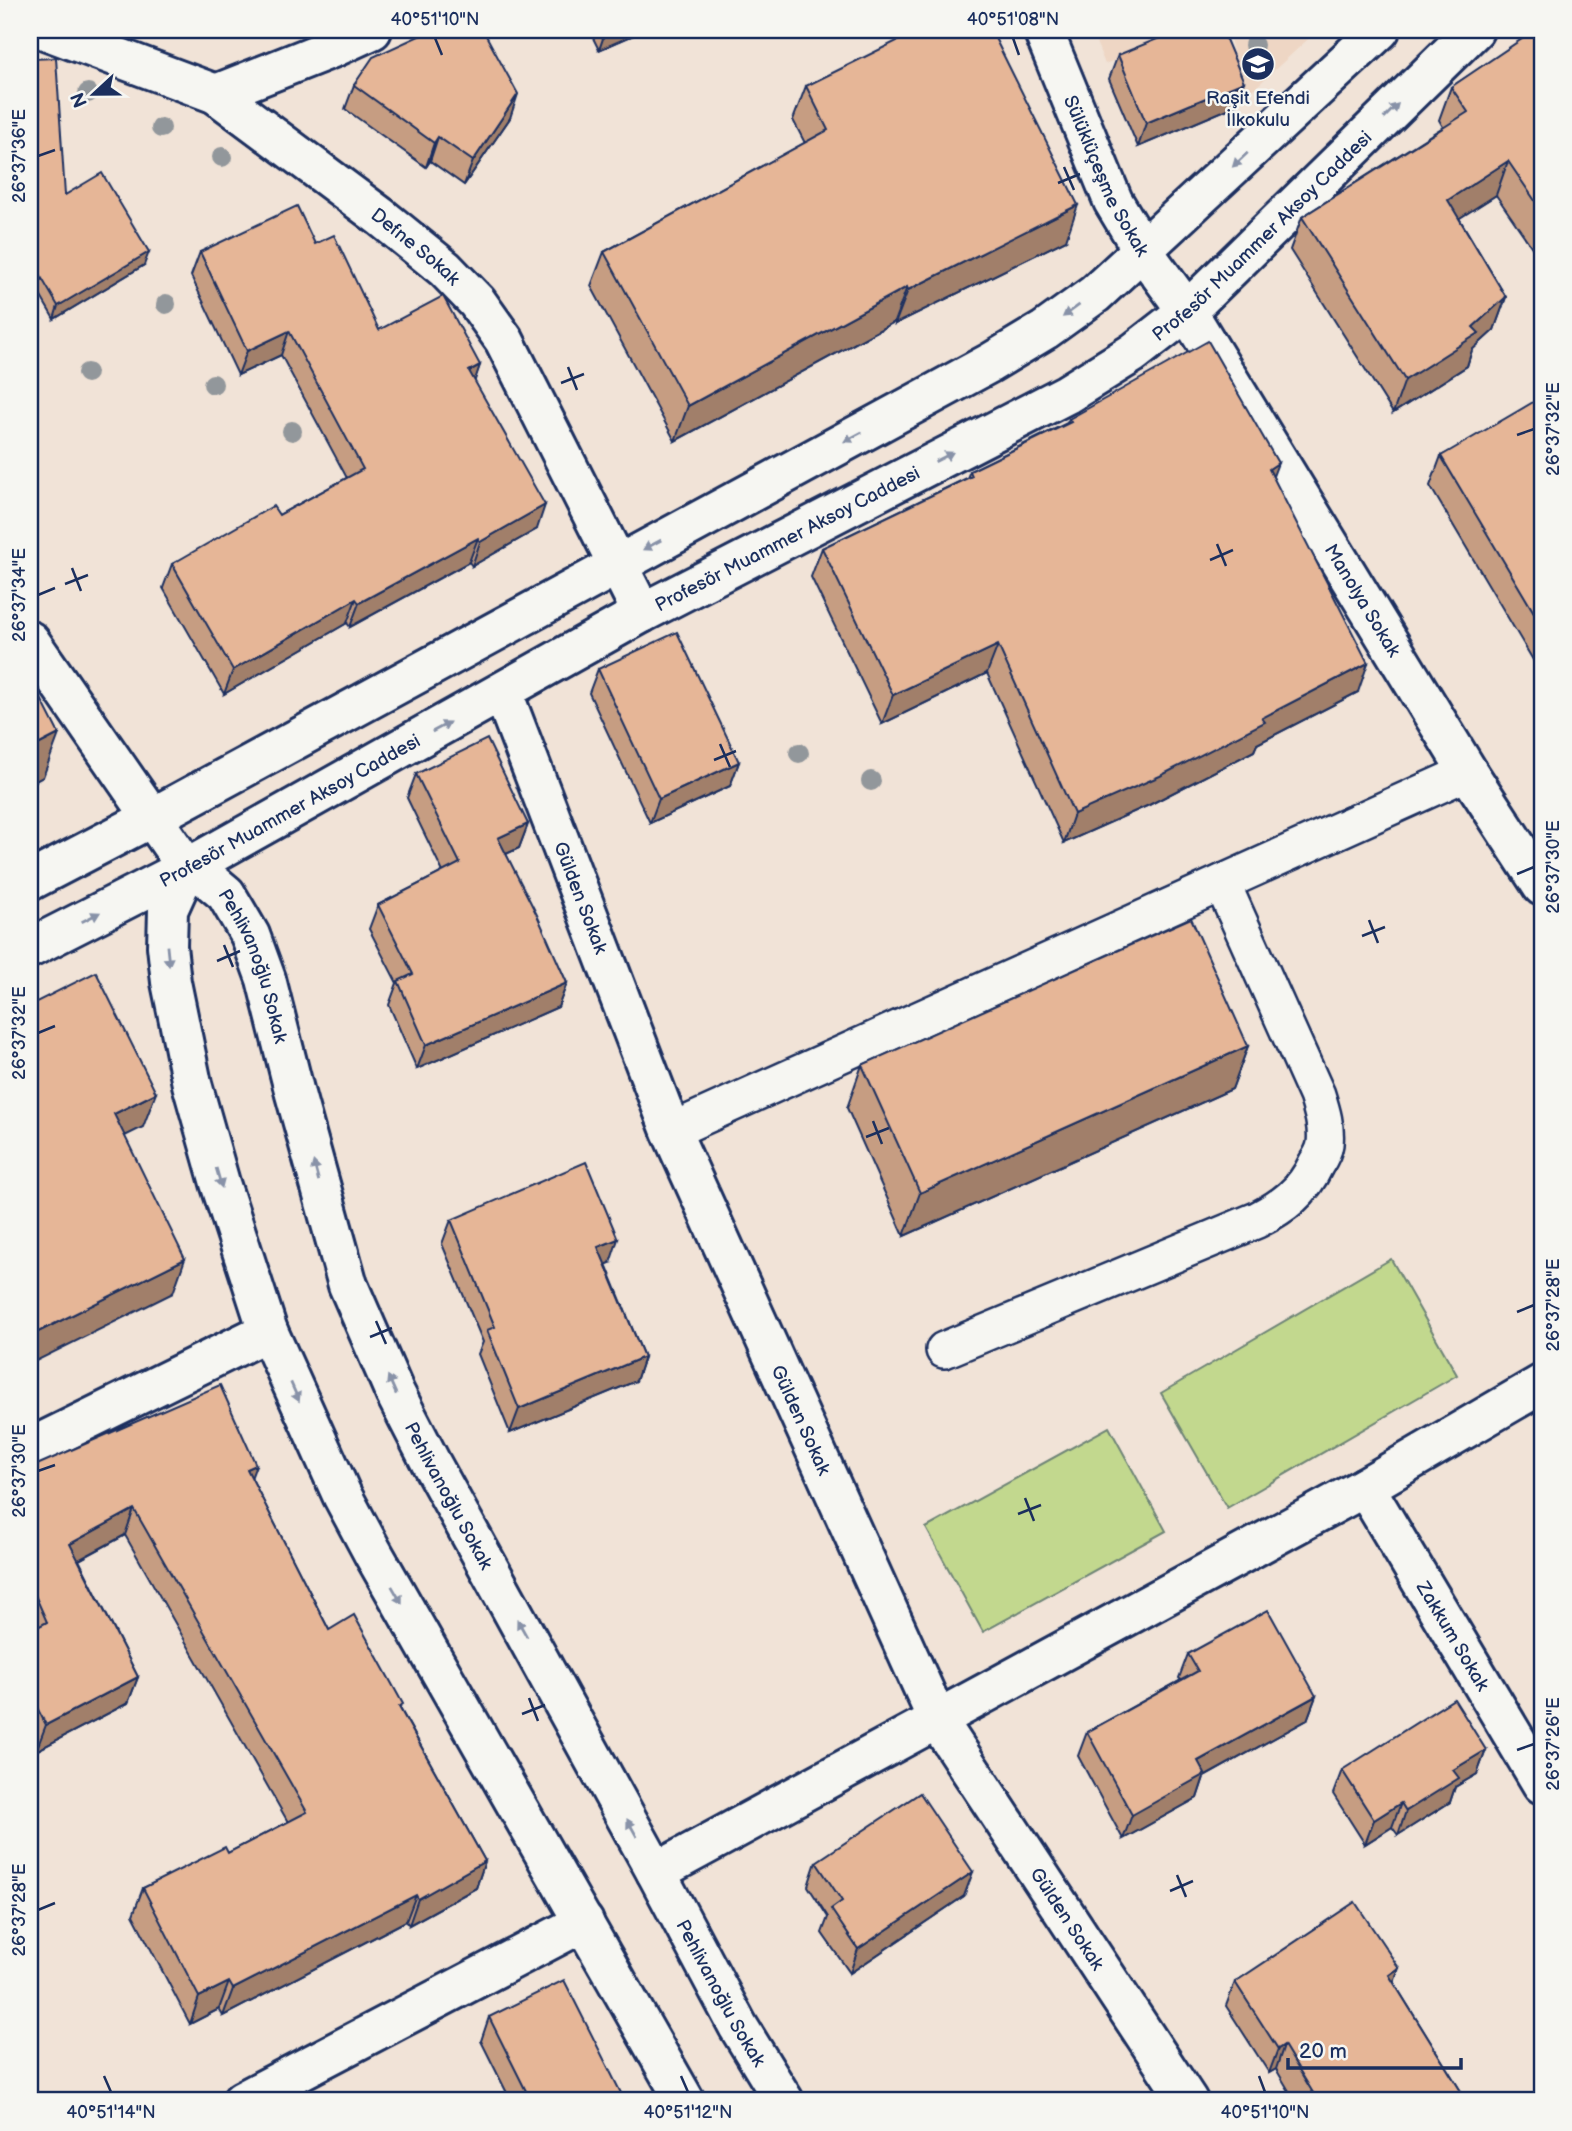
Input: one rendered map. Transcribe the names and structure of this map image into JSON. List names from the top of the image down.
{
  "streets": {
    "street": [
      "Sülüklüçeşme Sokak",
      "Profesör Muammer Aksoy Caddesi",
      "Defne Sokak",
      "Manolya Sokak",
      "Gülden Sokak",
      "Pehlivanoğlu Sokak",
      "Zakkum Sokak"
    ]
  },
  "crossings": [
    ["Sülüklüçeşme Sokak", "Profesör Muammer Aksoy Caddesi"],
    ["Sülüklüçeşme Sokak", "Manolya Sokak"],
    ["Profesör Muammer Aksoy Caddesi", "Defne Sokak"],
    ["Profesör Muammer Aksoy Caddesi", "Manolya Sokak"],
    ["Profesör Muammer Aksoy Caddesi", "Gülden Sokak"],
    ["Profesör Muammer Aksoy Caddesi", "Pehlivanoğlu Sokak"]
  ],
  "places": {
    "school or university": ["Raşit Efendi İlkokulu"]
  },
  "scale_bar": "20 m",
  "north": "left",
  "coordinates": [
    "40°51'10\"N",
    "40°51'08\"N",
    "26°37'36\"E",
    "26°37'32\"E",
    "26°37'34\"E",
    "26°37'30\"E",
    "26°37'28\"E",
    "26°37'26\"E",
    "40°51'14\"N",
    "40°51'12\"N"
  ]
}
